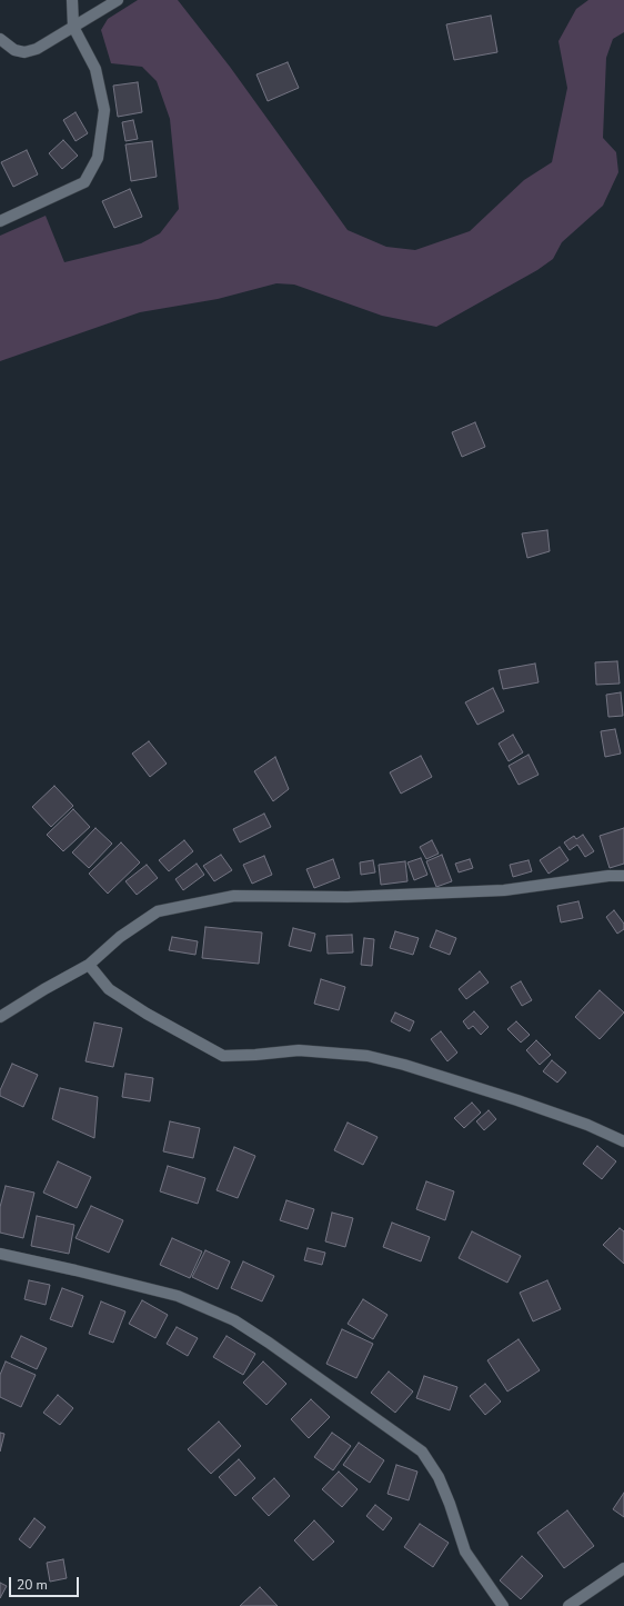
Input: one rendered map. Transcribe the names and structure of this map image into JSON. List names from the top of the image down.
{
  "scale_bar": "20 m"
}
